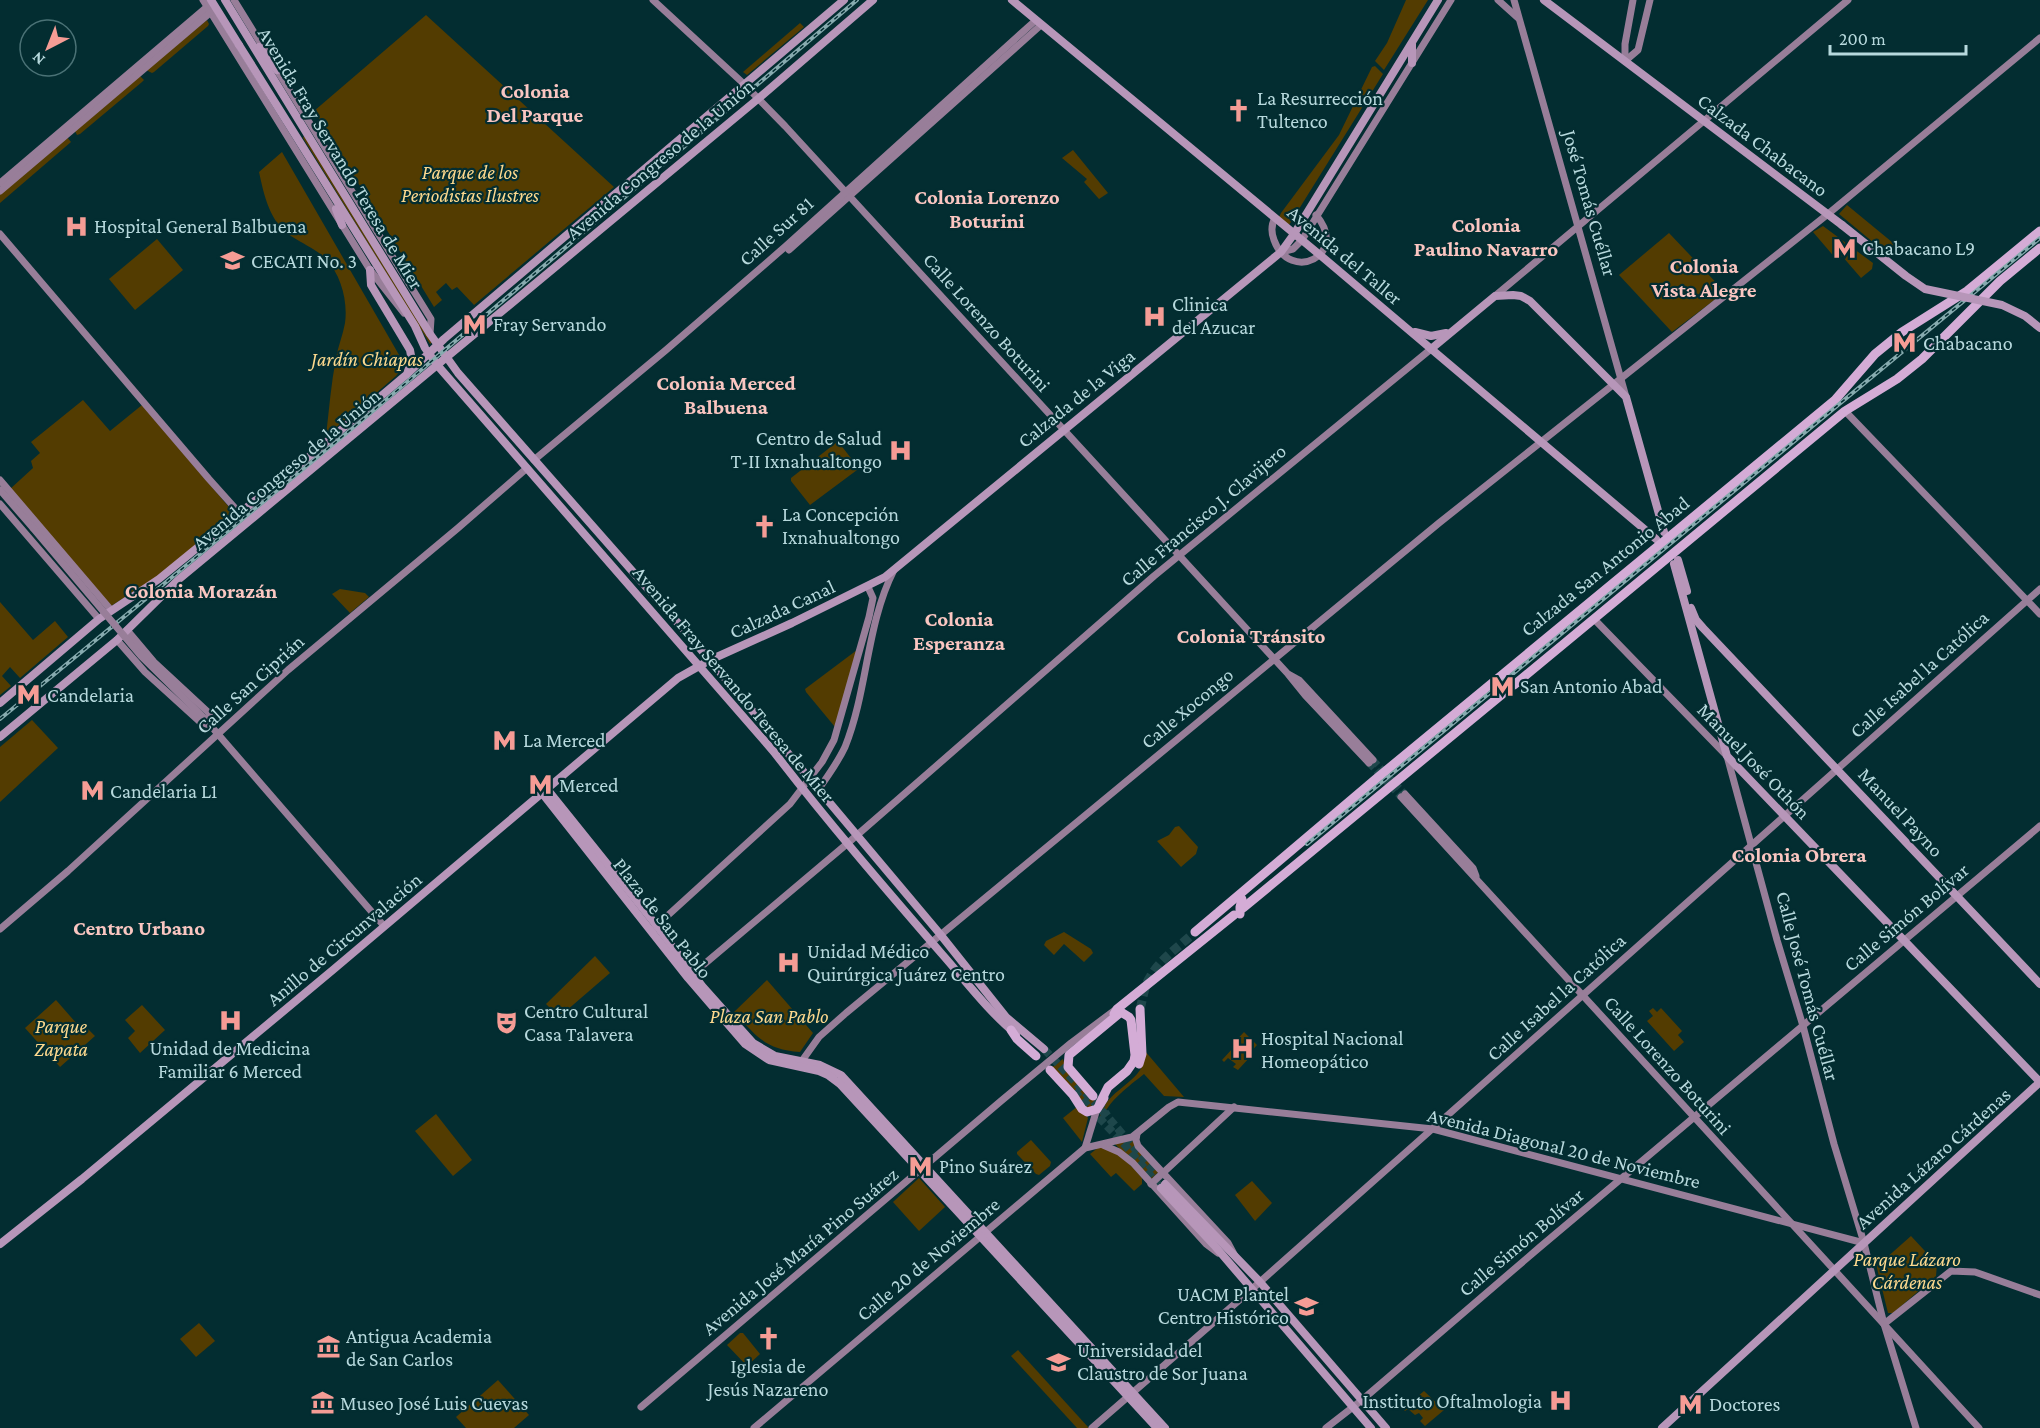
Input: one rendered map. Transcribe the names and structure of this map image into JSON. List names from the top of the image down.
{
  "streets": {
    "highway": ["Calzada San Antonio Abad"],
    "main road": [
      "Calzada Chabacano",
      "Avenida Fray Servando Teresa de Mier",
      "Avenida Congreso de la Unión",
      "Avenida del Taller",
      "Calzada de la Viga",
      "Calle Francisco J. Clavijero",
      "Calzada Canal",
      "Manuel José Othón",
      "Manuel Payno",
      "Plaza de San Pablo",
      "Anillo de Circunvalación",
      "Calle José Tomás Cuéllar",
      "Avenida Lázaro Cárdenas"
    ],
    "street": [
      "José Tomás Cuéllar",
      "Calle Sur 81",
      "Calle Lorenzo Boturini",
      "Calle Isabel la Católica",
      "Calle San Ciprián",
      "Calle Xocongo",
      "Calle Simón Bolívar",
      "Avenida Diagonal 20 de Noviembre",
      "Avenida José María Pino Suárez",
      "Calle 20 de Noviembre"
    ]
  },
  "crossings": [
    ["Calzada Chabacano", "Calle Francisco J. Clavijero"],
    ["Calzada Chabacano", "Calle Xocongo"],
    ["Avenida Fray Servando Teresa de Mier", "Avenida Congreso de la Unión"],
    ["Avenida Fray Servando Teresa de Mier", "Calle Sur 81"],
    ["Avenida Fray Servando Teresa de Mier", "Calzada de la Viga"],
    ["Avenida Fray Servando Teresa de Mier", "Calle Francisco J. Clavijero"],
    ["Avenida Fray Servando Teresa de Mier", "Calzada Canal"],
    ["Avenida Fray Servando Teresa de Mier", "Calle San Ciprián"],
    ["Avenida Fray Servando Teresa de Mier", "Calle Xocongo"],
    ["Avenida Fray Servando Teresa de Mier", "Anillo de Circunvalación"],
    ["Avenida Congreso de la Unión", "Calle Lorenzo Boturini"],
    ["José Tomás Cuéllar", "Calle Francisco J. Clavijero"],
    ["José Tomás Cuéllar", "Calle Xocongo"],
    ["Calle Sur 81", "Avenida del Taller"],
    ["Calle Sur 81", "Calle Lorenzo Boturini"],
    ["Avenida del Taller", "Calzada de la Viga"],
    ["Avenida del Taller", "Calle Francisco J. Clavijero"],
    ["Avenida del Taller", "Calle Xocongo"],
    ["Calle Lorenzo Boturini", "Calzada de la Viga"],
    ["Calle Lorenzo Boturini", "Calle Francisco J. Clavijero"],
    ["Calle Lorenzo Boturini", "Calle Isabel la Católica"],
    ["Calle Lorenzo Boturini", "Calle Xocongo"],
    ["Calle Lorenzo Boturini", "Calle Simón Bolívar"],
    ["Calle Lorenzo Boturini", "Calle José Tomás Cuéllar"],
    ["Calle Lorenzo Boturini", "Avenida Diagonal 20 de Noviembre"],
    ["Calle Lorenzo Boturini", "Avenida Lázaro Cárdenas"],
    ["Calzada de la Viga", "Calzada Canal"],
    ["Calle Francisco J. Clavijero", "Plaza de San Pablo"],
    ["Calzada San Antonio Abad", "Manuel José Othón"],
    ["Calzada San Antonio Abad", "Avenida José María Pino Suárez"],
    ["Calzada Canal", "Anillo de Circunvalación"],
    ["Calle Isabel la Católica", "Manuel José Othón"],
    ["Calle Isabel la Católica", "Manuel Payno"],
    ["Calle Isabel la Católica", "Calle José Tomás Cuéllar"],
    ["Calle Isabel la Católica", "Avenida Diagonal 20 de Noviembre"],
    ["Calle Xocongo", "Plaza de San Pablo"],
    ["Manuel José Othón", "Calle Simón Bolívar"],
    ["Manuel José Othón", "Calle José Tomás Cuéllar"],
    ["Manuel José Othón", "Avenida Lázaro Cárdenas"],
    ["Manuel Payno", "Calle Simón Bolívar"],
    ["Manuel Payno", "Calle José Tomás Cuéllar"],
    ["Calle Simón Bolívar", "Calle José Tomás Cuéllar"],
    ["Calle Simón Bolívar", "Avenida Diagonal 20 de Noviembre"],
    ["Plaza de San Pablo", "Anillo de Circunvalación"],
    ["Calle José Tomás Cuéllar", "Avenida Diagonal 20 de Noviembre"],
    ["Calle José Tomás Cuéllar", "Avenida Lázaro Cárdenas"],
    ["Avenida Diagonal 20 de Noviembre", "Avenida Lázaro Cárdenas"],
    ["Avenida Diagonal 20 de Noviembre", "Calle 20 de Noviembre"]
  ],
  "districts": [
    "Colonia Del Parque",
    "Colonia Lorenzo Boturini",
    "Colonia Paulino Navarro",
    "Colonia Vista Alegre",
    "Colonia Merced Balbuena",
    "Colonia Morazán",
    "Colonia Esperanza",
    "Colonia Tránsito",
    "Colonia Obrera",
    "Centro Urbano"
  ],
  "parks": [
    "Parque de los Periodistas Ilustres",
    "Jardín Chiapas",
    "Plaza San Pablo",
    "Parque Zapata",
    "Parque Lázaro Cárdenas"
  ],
  "places": {
    "church": ["La Resurrección Tultenco", "La Concepción Ixnahualtongo", "Iglesia de Jesús Nazareno"],
    "hospital": [
      "Hospital General Balbuena",
      "Clinica del Azucar",
      "Centro de Salud T-II Ixnahualtongo",
      "Unidad Médico Quirúrgica Juárez Centro",
      "Unidad de Medicina Familiar 6 Merced",
      "Hospital Nacional Homeopático",
      "Instituto Oftalmologia"
    ],
    "metro station": [
      "Chabacano L9",
      "Fray Servando",
      "Chabacano",
      "San Antonio Abad",
      "Candelaria",
      "La Merced",
      "Merced",
      "Candelaria L1",
      "Pino Suárez",
      "Doctores"
    ],
    "school or university": ["CECATI No. 3", "UACM Plantel Centro Histórico", "Universidad del Claustro de Sor Juana"],
    "theatre": ["Centro Cultural Casa Talavera"],
    "museum": ["Antigua Academia de San Carlos", "Museo José Luis Cuevas"]
  },
  "scale_bar": "200 m",
  "north": "bottom left"
}
